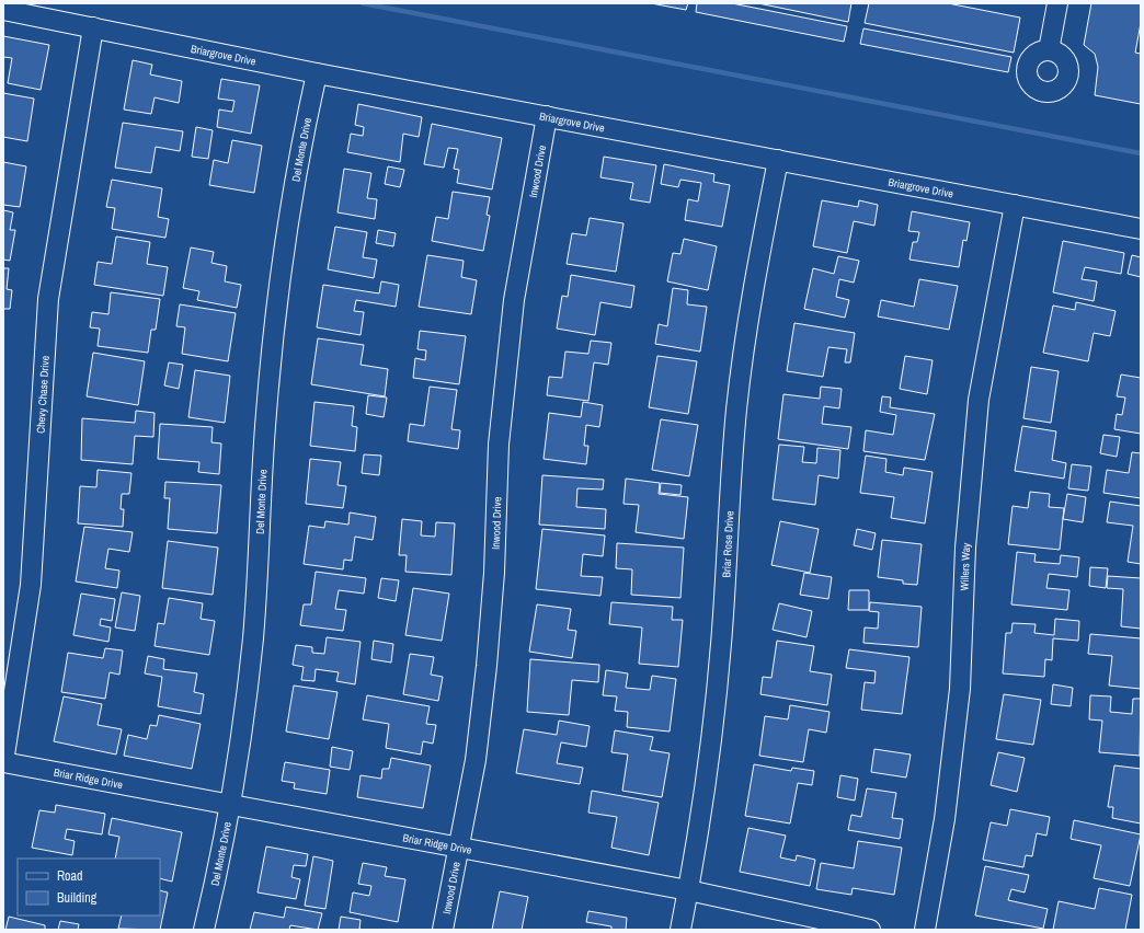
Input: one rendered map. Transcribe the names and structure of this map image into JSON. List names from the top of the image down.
{
  "streets": {
    "street": [
      "Briargrove Drive",
      "Del Monte Drive",
      "Inwood Drive",
      "Chevy Chase Drive",
      "Briar Rose Drive",
      "Willers Way",
      "Briar Ridge Drive"
    ]
  },
  "crossings": [
    ["Briargrove Drive", "Del Monte Drive"],
    ["Briargrove Drive", "Inwood Drive"],
    ["Briargrove Drive", "Chevy Chase Drive"],
    ["Briargrove Drive", "Briar Rose Drive"],
    ["Briargrove Drive", "Willers Way"],
    ["Del Monte Drive", "Briar Ridge Drive"],
    ["Inwood Drive", "Briar Ridge Drive"],
    ["Chevy Chase Drive", "Briar Ridge Drive"],
    ["Briar Rose Drive", "Briar Ridge Drive"]
  ],
  "legend": ["Road", "Building"]
}
